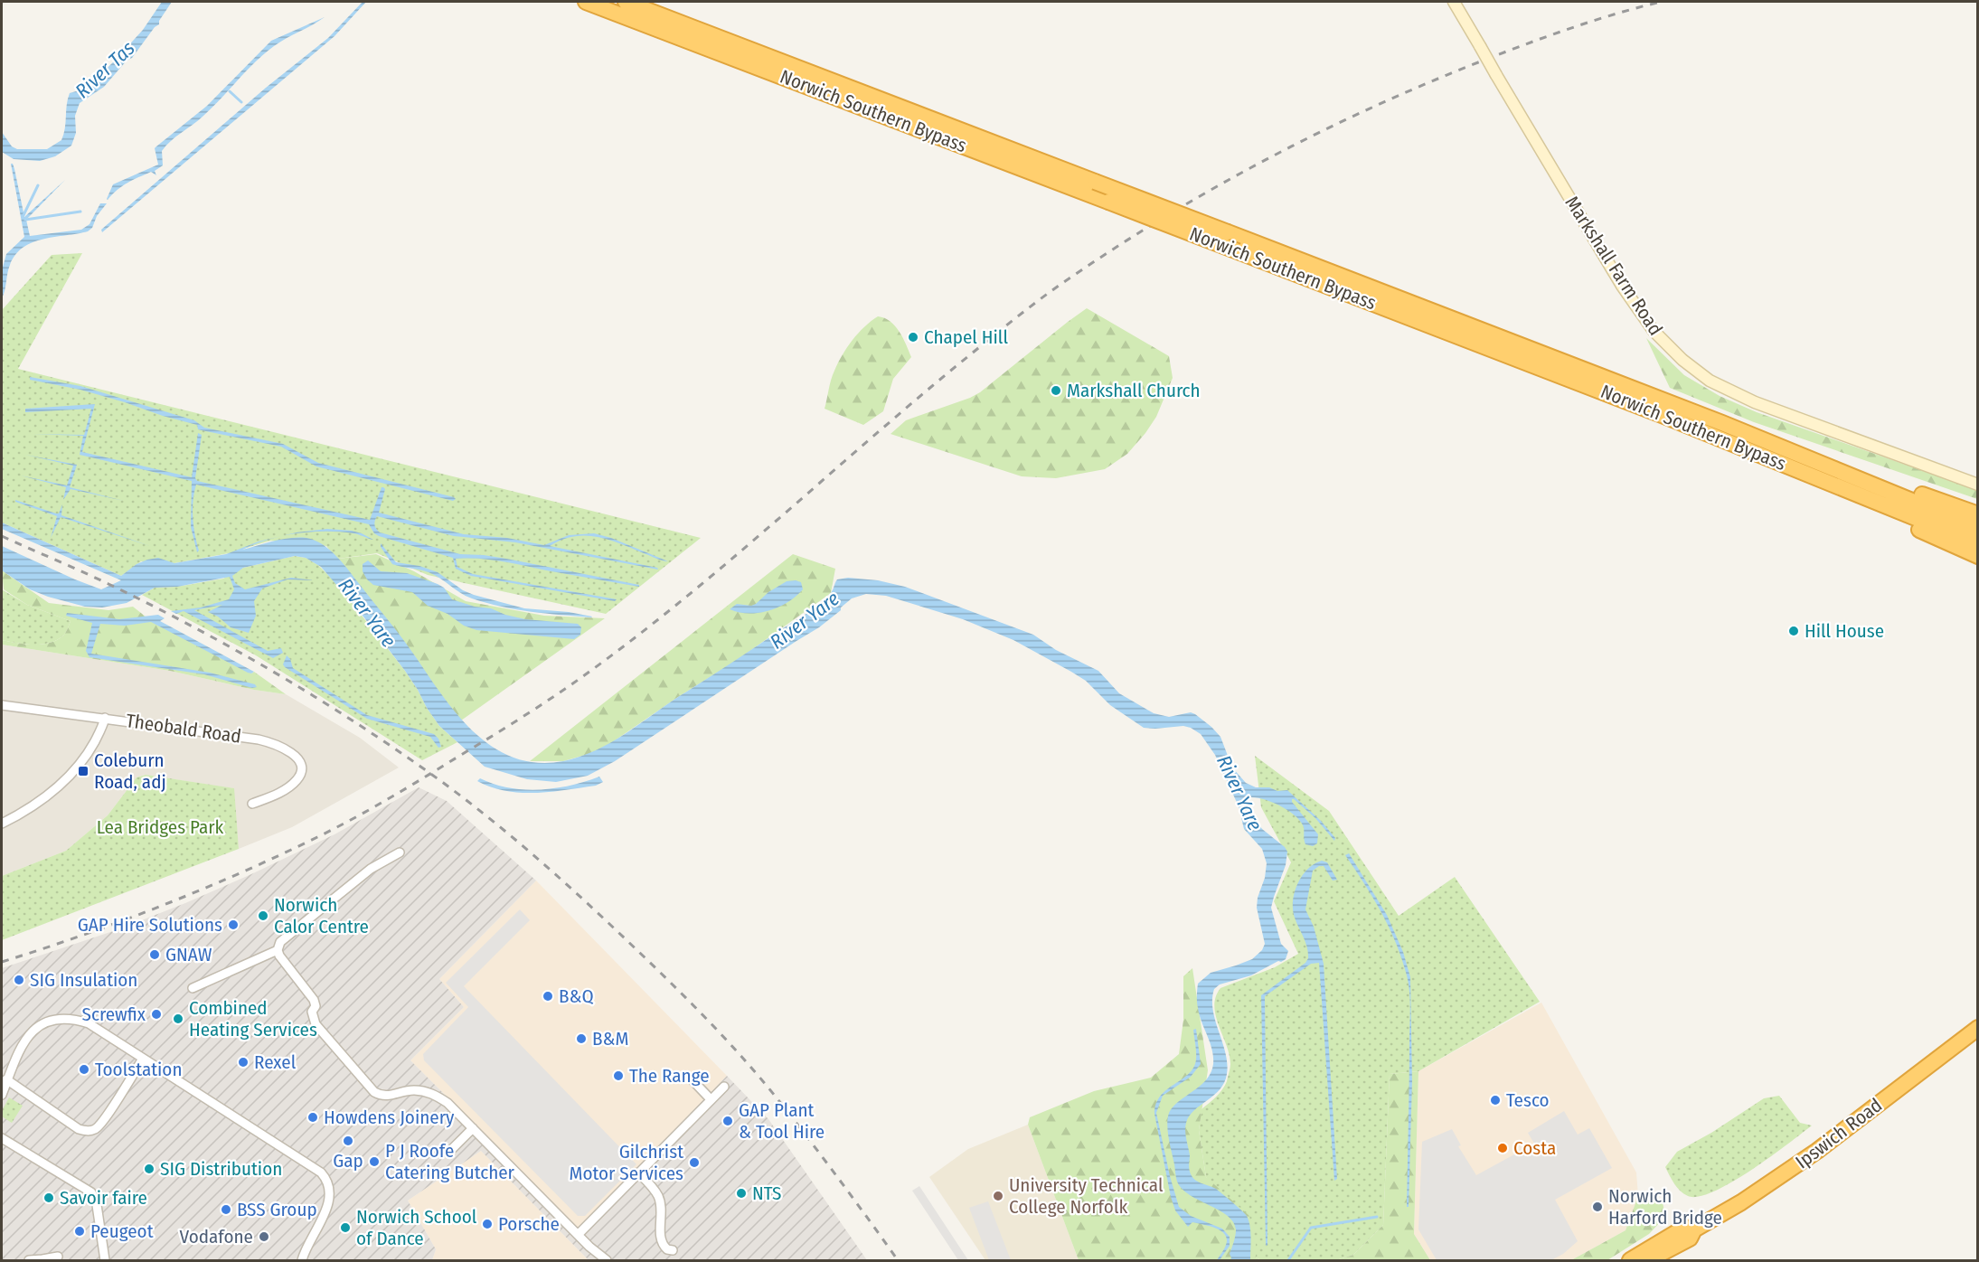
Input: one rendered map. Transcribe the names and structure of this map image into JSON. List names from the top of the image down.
{
  "streets": {
    "highway": ["Norwich Southern Bypass", "Ipswich Road"],
    "street": ["Markshall Farm Road", "Theobald Road"]
  },
  "water": ["River Tas", "River Yare"],
  "parks": ["Lea Bridges Park"],
  "places": {
    "other": [
      "Chapel Hill",
      "Markshall Church",
      "Hill House",
      "Norwich Calor Centre",
      "GAP Hire Solutions",
      "GNAW",
      "SIG Insulation",
      "B&Q",
      "Screwfix",
      "Combined Heating Services",
      "B&M",
      "Rexel",
      "Toolstation",
      "The Range",
      "Tesco",
      "Howdens Joinery",
      "GAP Plant & Tool Hire",
      "Gap",
      "Costa",
      "P J Roofe Catering Butcher",
      "Gilchrist Motor Services",
      "SIG Distribution",
      "NTS",
      "University Technical College Norfolk",
      "Savoir faire",
      "Norwich Harford Bridge",
      "BSS Group",
      "Porsche",
      "Norwich School of Dance",
      "Peugeot",
      "Vodafone"
    ],
    "transit": ["Coleburn Road, adj"]
  }
}
